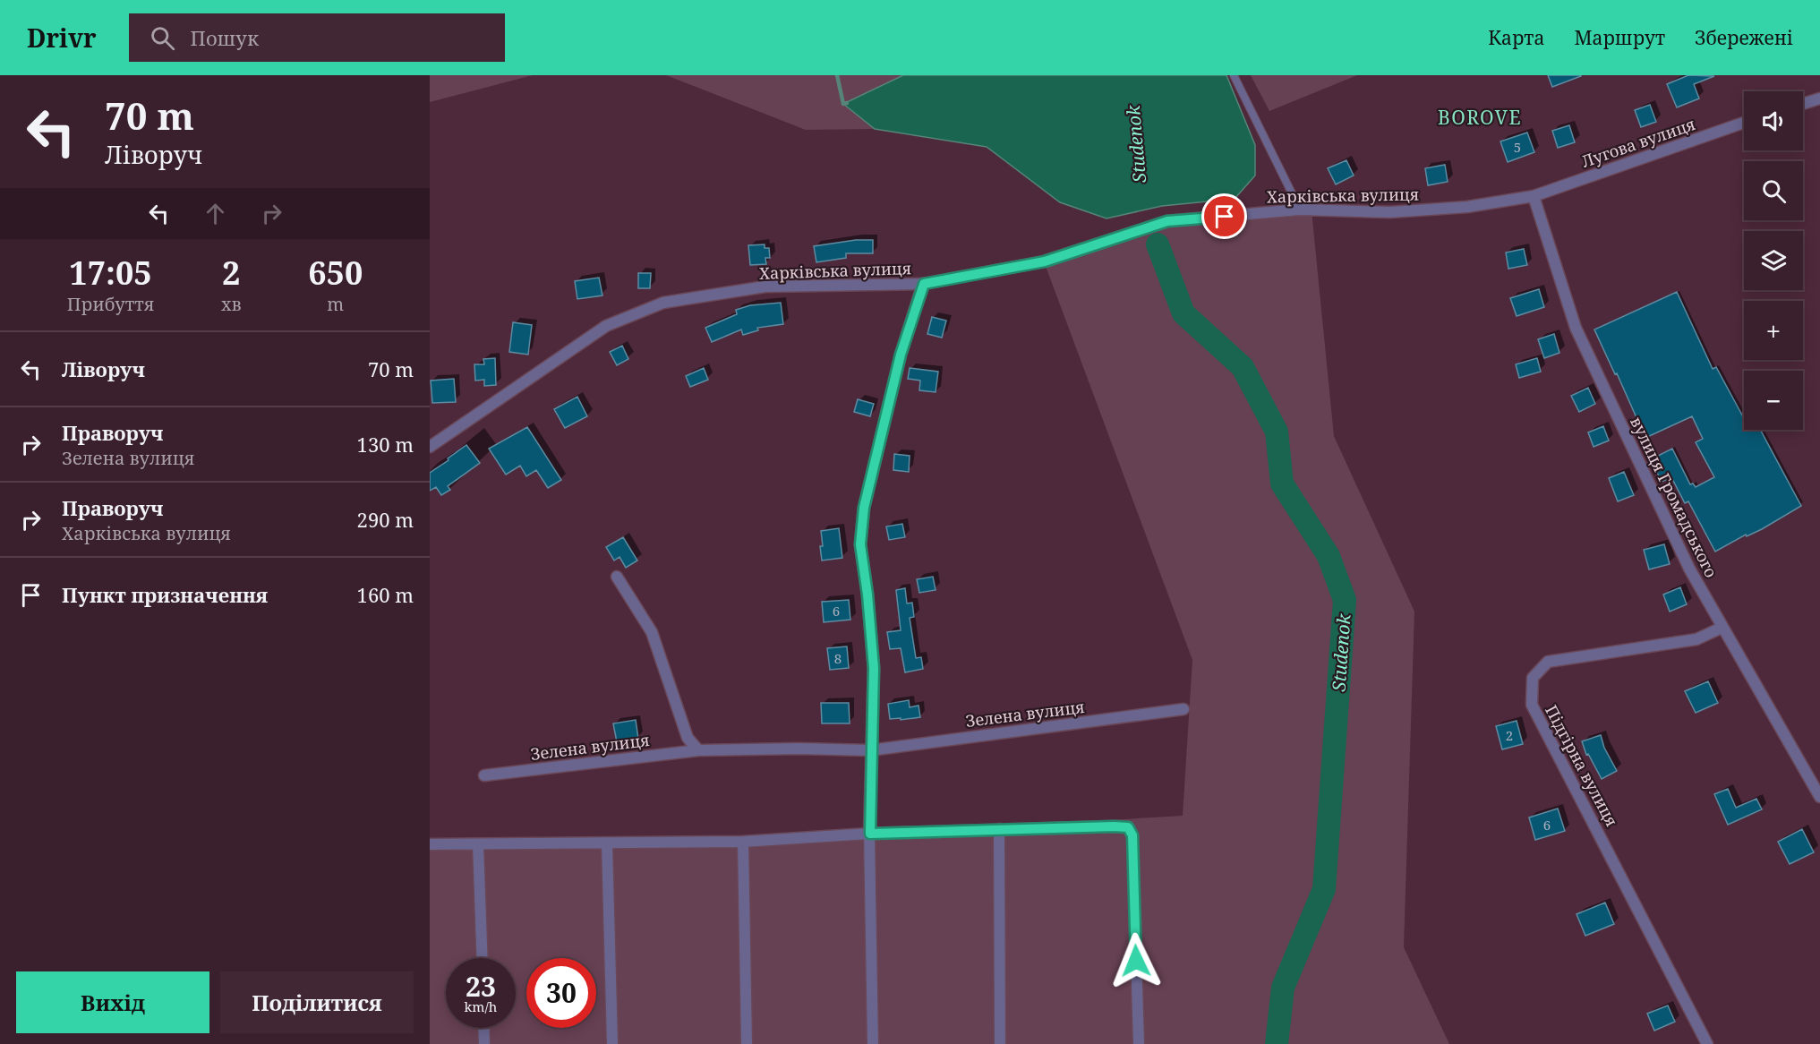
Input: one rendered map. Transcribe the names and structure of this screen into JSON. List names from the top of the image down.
{
  "streets": {
    "street": [
      "Лугова вулиця",
      "Харківська вулиця",
      "вулиця Громадського",
      "Зелена вулиця",
      "Підгірна вулиця"
    ]
  },
  "crossings": [
    ["Лугова вулиця", "Харківська вулиця"],
    ["Лугова вулиця", "вулиця Громадського"],
    ["Харківська вулиця", "вулиця Громадського"],
    ["вулиця Громадського", "Підгірна вулиця"]
  ],
  "districts": ["BOROVE"],
  "water": ["Studenok"],
  "house_numbers": [
    "5",
    "6",
    "8",
    "2",
    "6"
  ],
  "page": {
    "header": "Drivr",
    "search": "Пошук",
    "nav": ["Карта", "Маршрут", "Збережені"],
    "turn": ["70 m", "Ліворуч"],
    "map_buttons": ["+", "−"],
    "eta": [
      "17:05",
      "Прибуття",
      "2",
      "хв",
      "650",
      "m"
    ],
    "list": [
      {
        "name": "Ліворуч",
        "value": "70 m"
      },
      {
        "name": "Праворуч",
        "note": "Зелена вулиця",
        "value": "130 m"
      },
      {
        "name": "Праворуч",
        "note": "Харківська вулиця",
        "value": "290 m"
      },
      {
        "name": "Пункт призначення",
        "value": "160 m"
      }
    ],
    "speed": "23 km/h",
    "limit": "30",
    "buttons": ["Вихід", "Поділитися"]
  }
}
